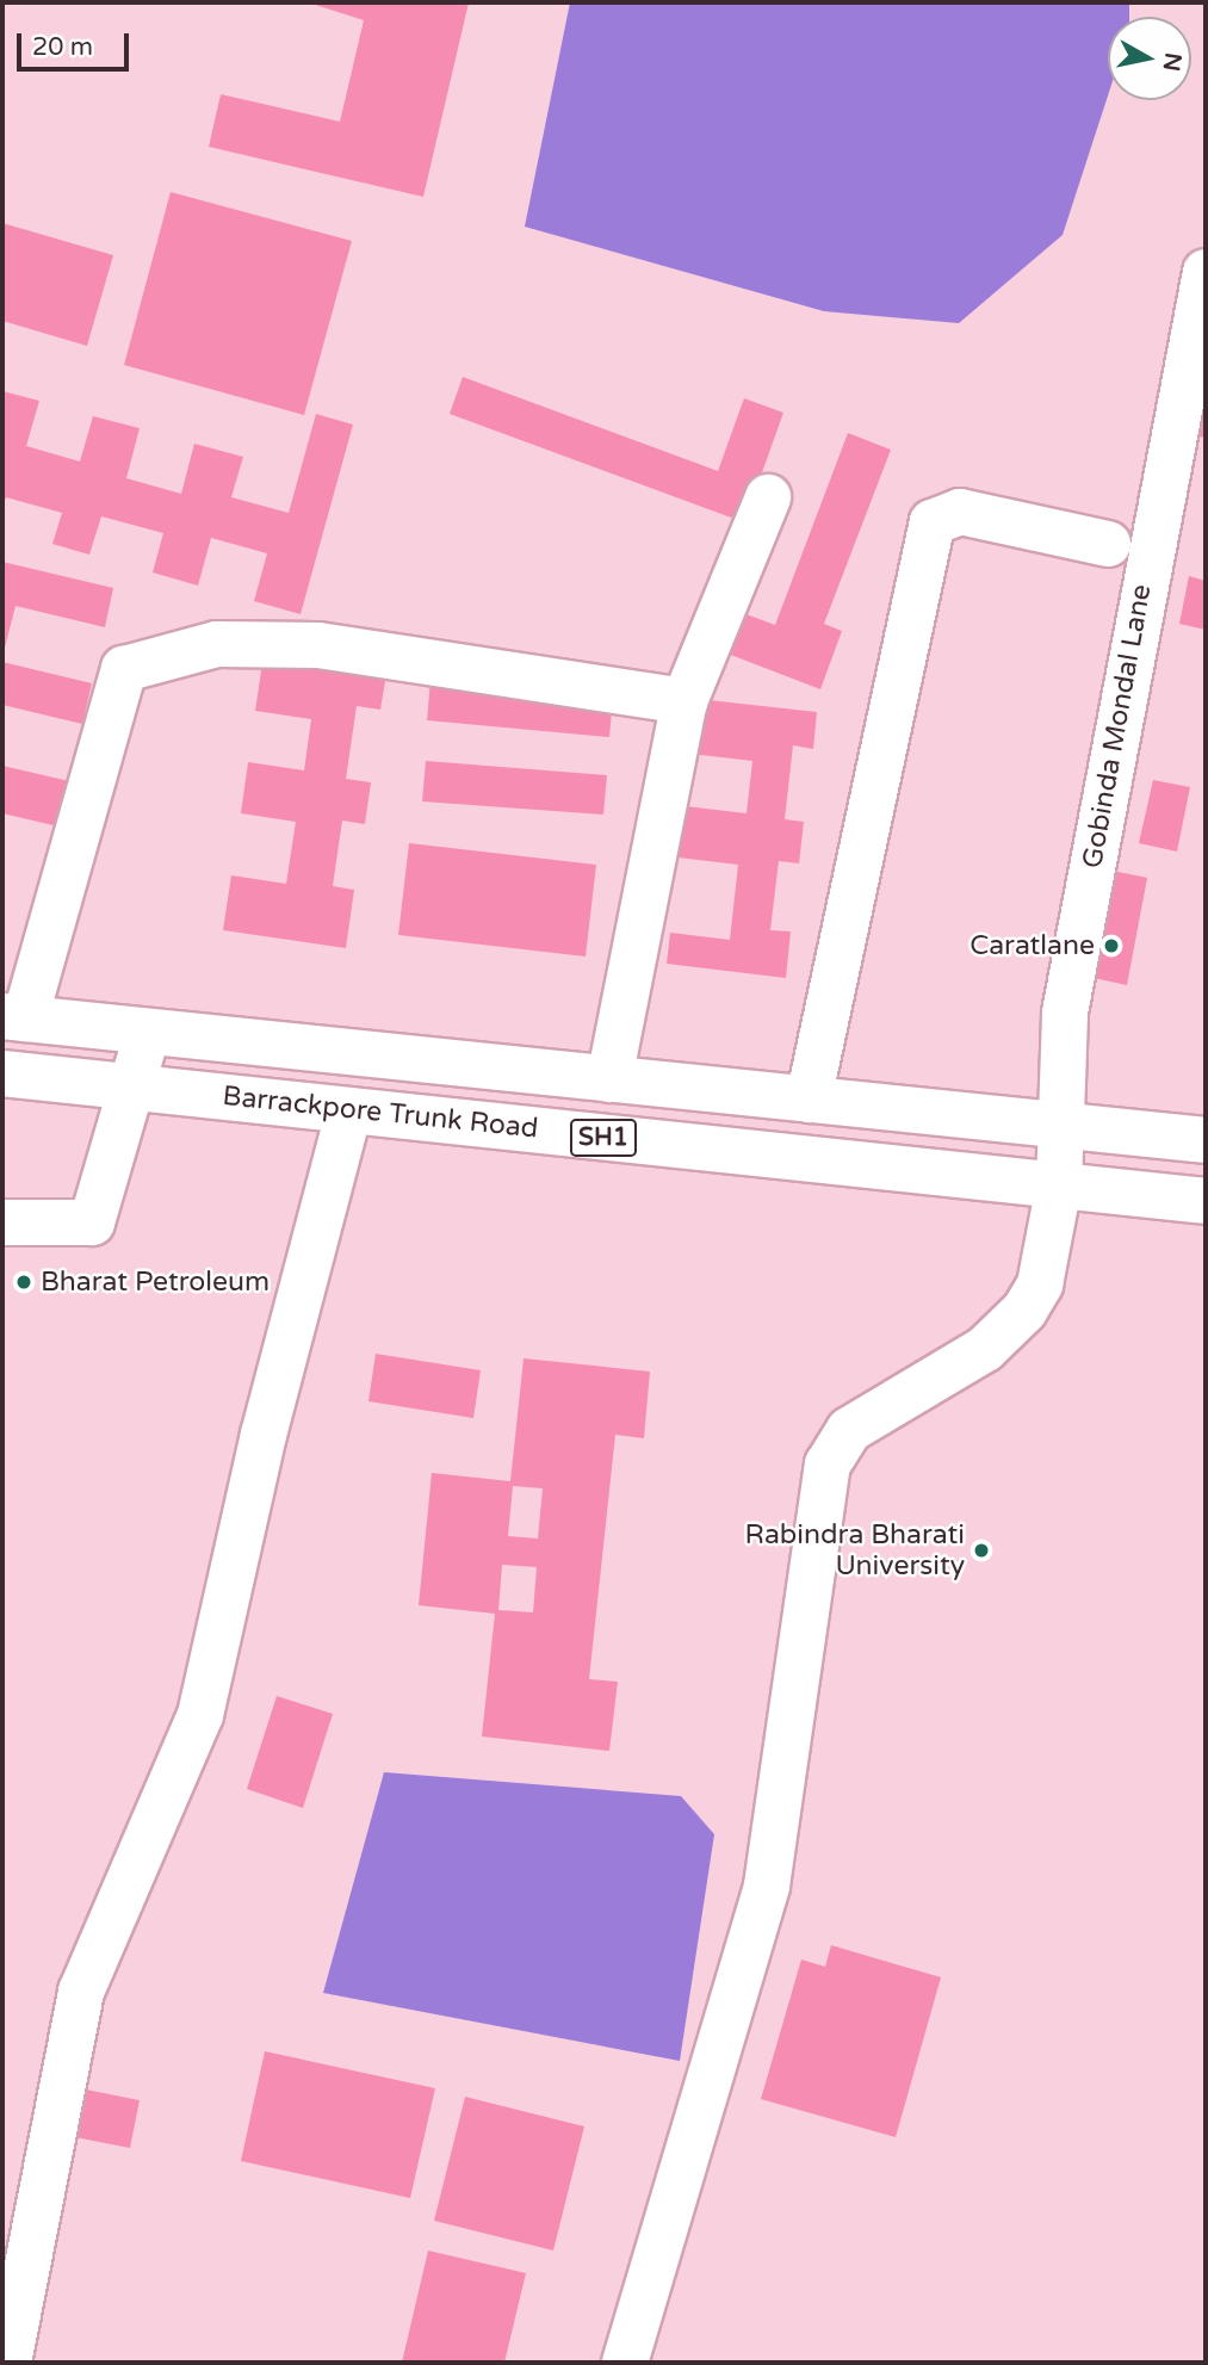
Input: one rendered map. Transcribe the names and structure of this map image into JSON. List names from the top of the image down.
{
  "streets": {
    "street": ["Gobinda Mondal Lane", "Barrackpore Trunk Road", "SH1"]
  },
  "crossings": [
    ["Gobinda Mondal Lane", "Barrackpore Trunk Road"]
  ],
  "places": ["Caratlane", "Bharat Petroleum", "Rabindra Bharati University"],
  "scale_bar": "20 m",
  "north": "right"
}
